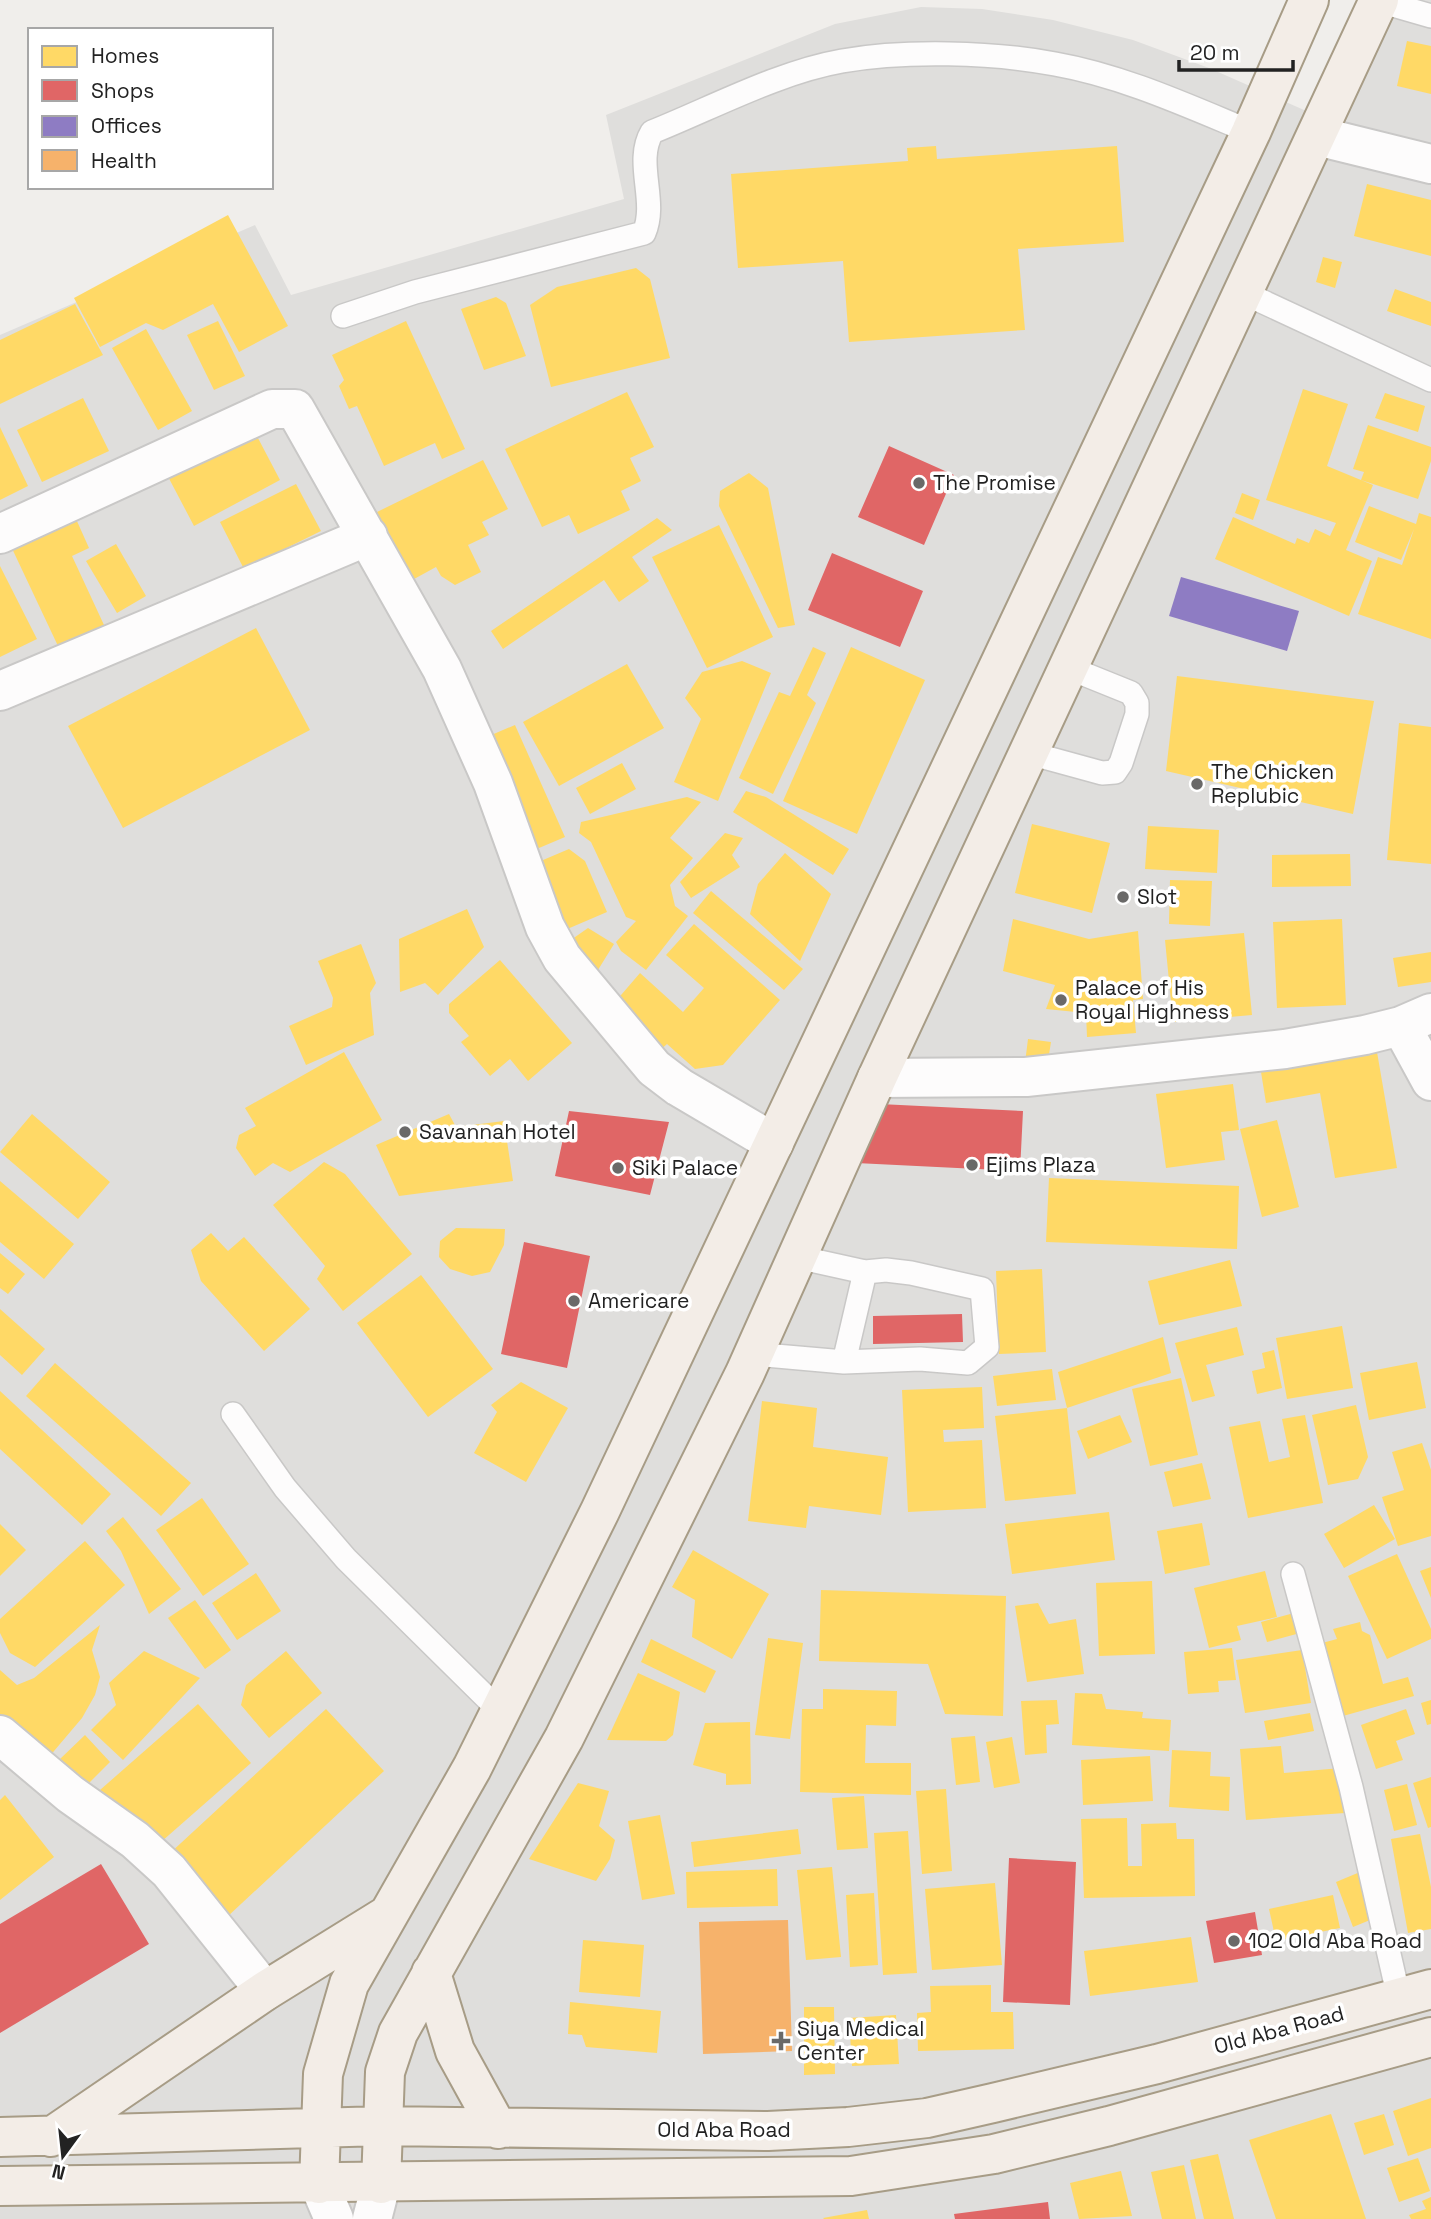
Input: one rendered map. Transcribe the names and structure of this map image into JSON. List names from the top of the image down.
{
  "streets": {
    "main road": ["Old Aba Road"]
  },
  "places": {
    "other": [
      "The Promise",
      "The Chicken Replubic",
      "Slot",
      "Palace of His Royal Highness",
      "Savannah Hotel",
      "Ejims Plaza",
      "Siki Palace",
      "Americare",
      "102 Old Aba Road"
    ],
    "health": ["Siya Medical Center"]
  },
  "legend": [
    "Homes",
    "Shops",
    "Offices",
    "Health"
  ],
  "scale_bar": "20 m",
  "north": "bottom"
}
